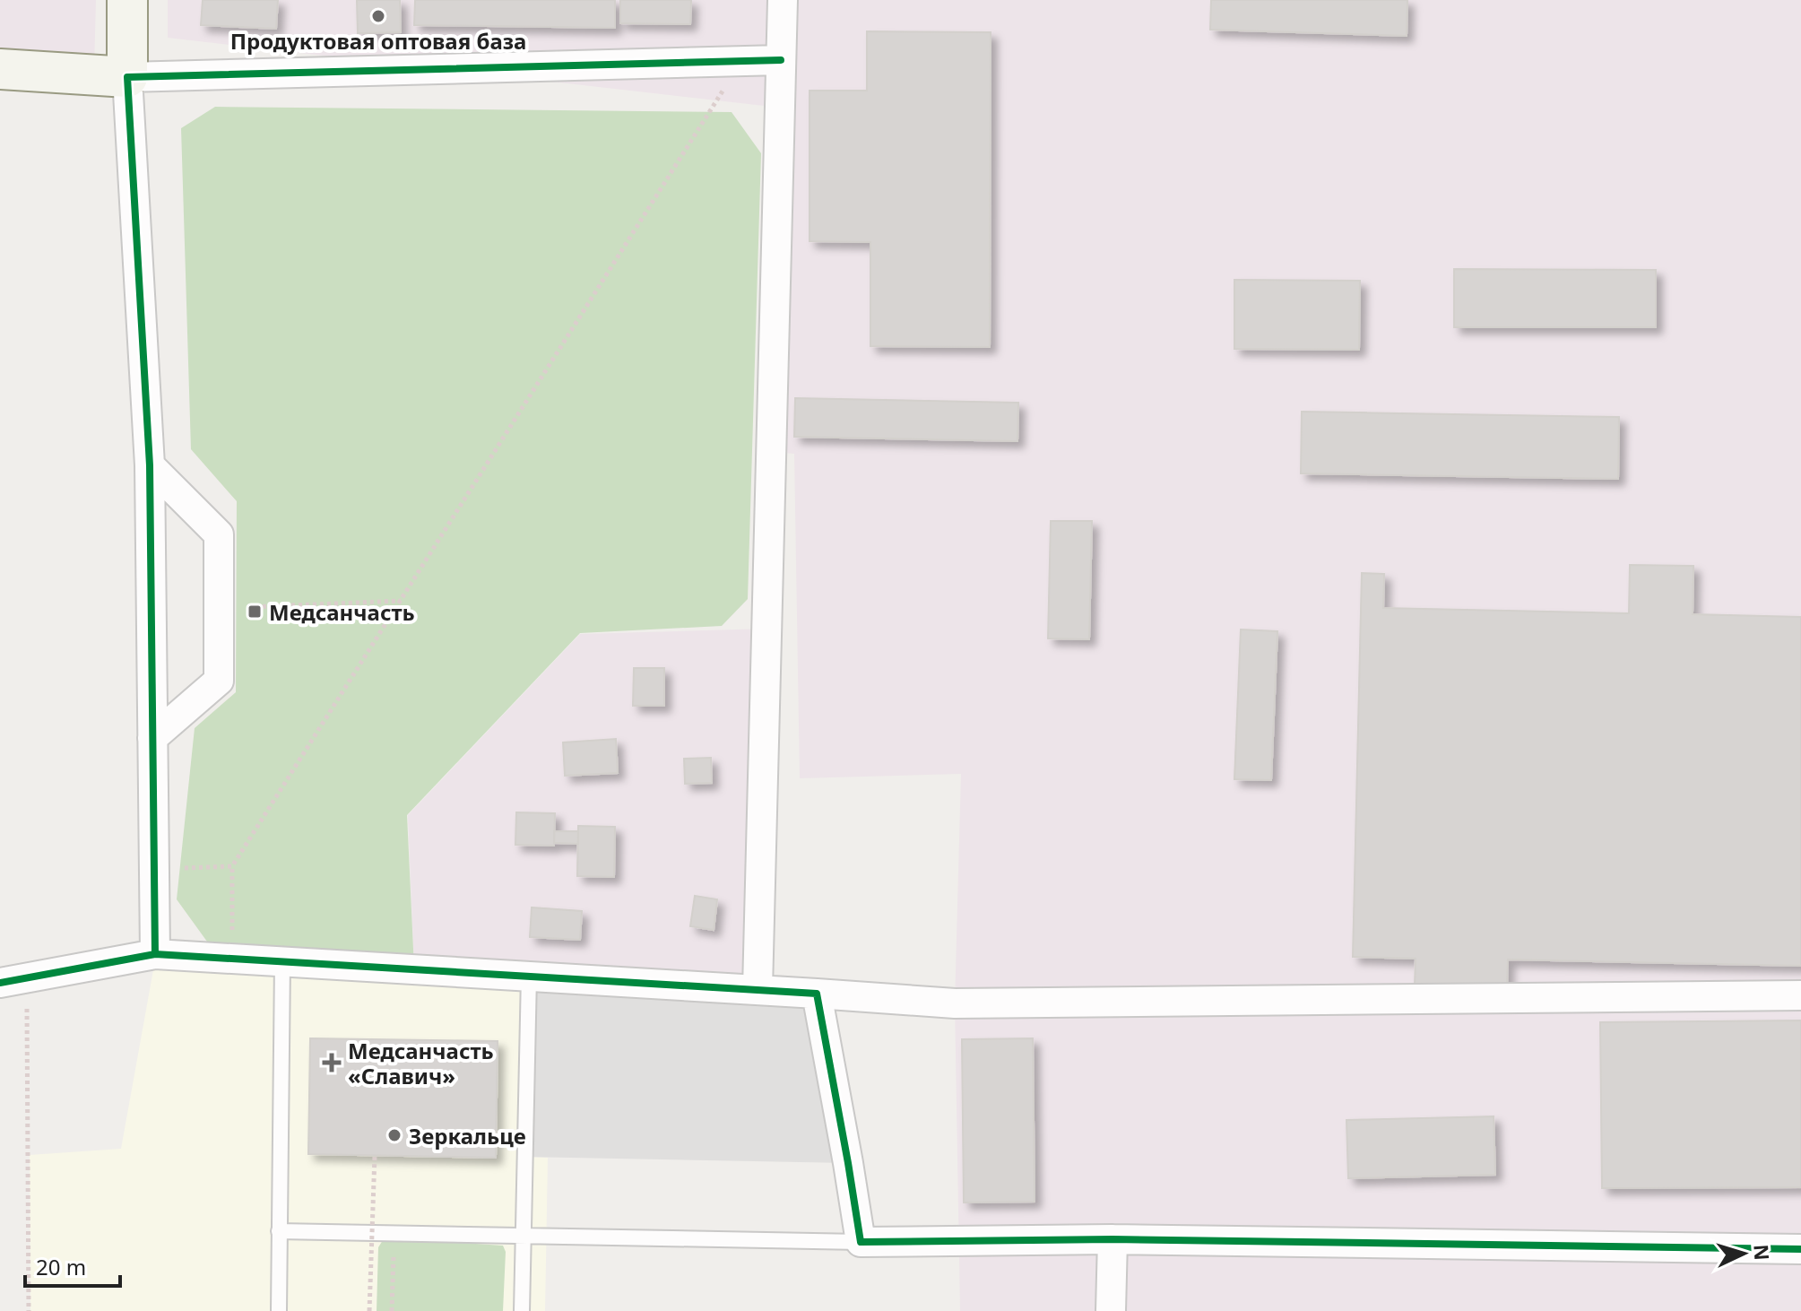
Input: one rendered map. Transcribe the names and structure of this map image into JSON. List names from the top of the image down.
{
  "places": {
    "other": ["Продуктовая оптовая база", "Зеркальце"],
    "transit": ["Медсанчасть"],
    "health": ["Медсанчасть «Славич»"]
  },
  "scale_bar": "20 m",
  "north": "right"
}
